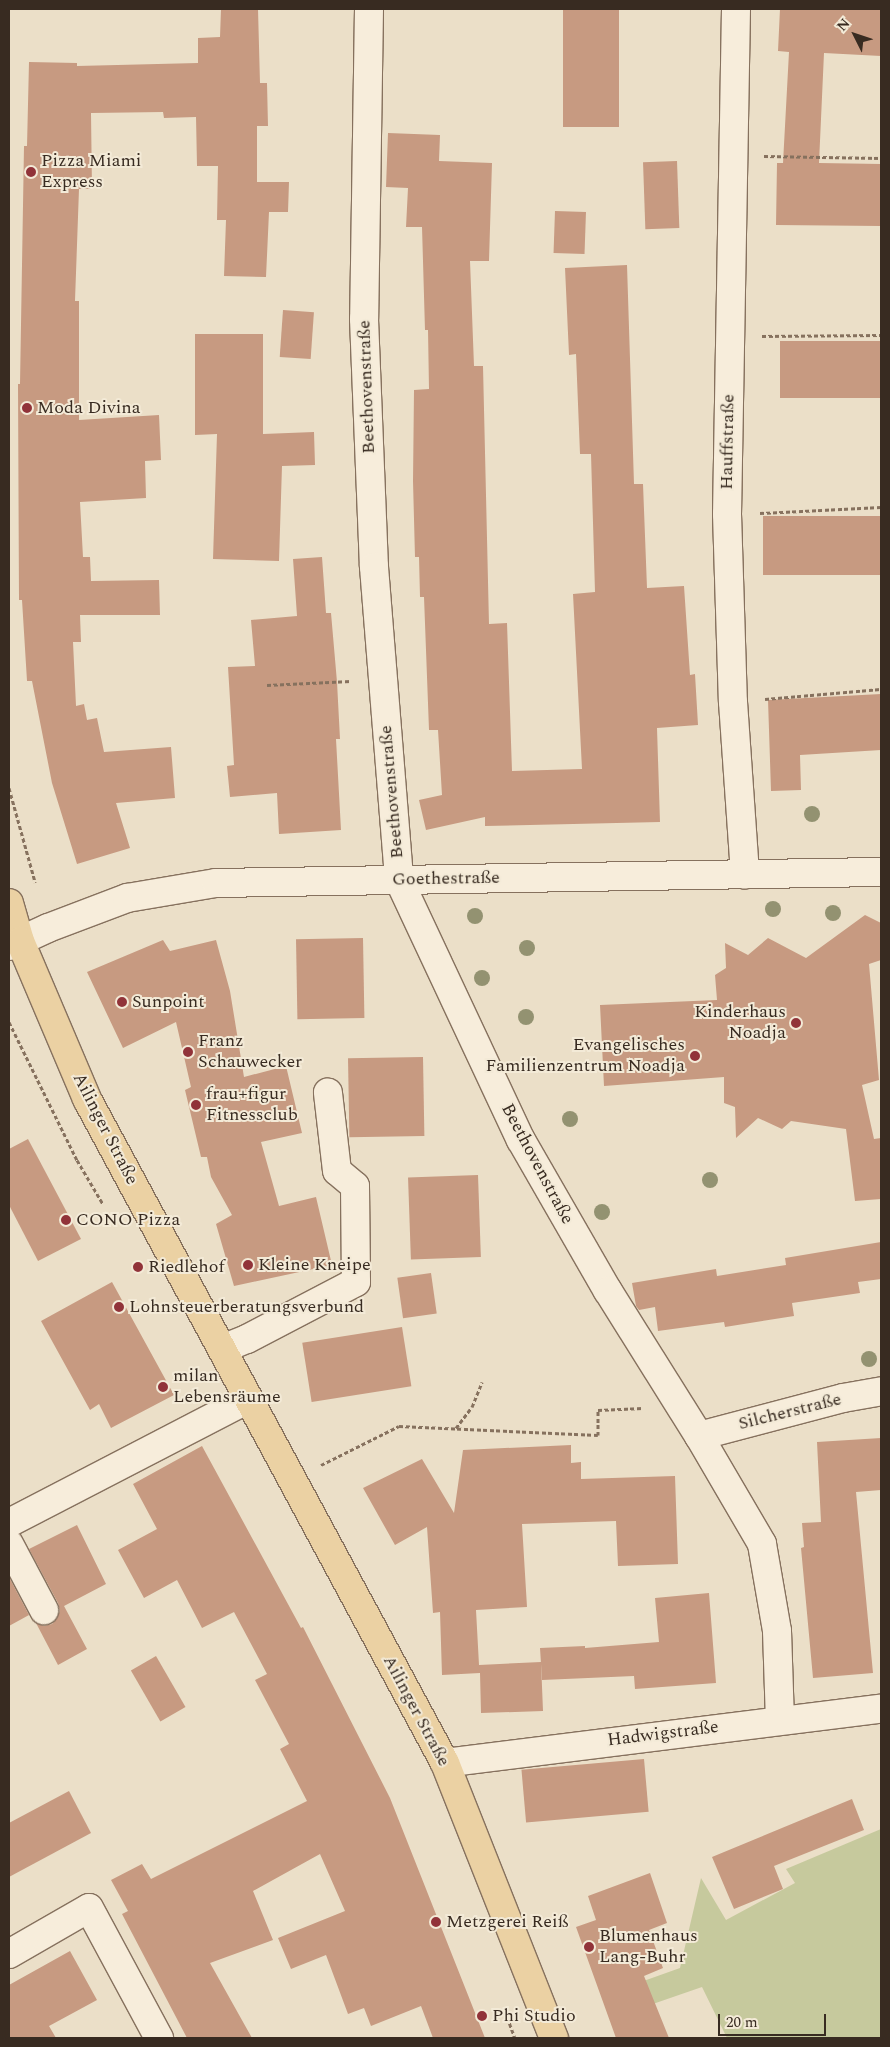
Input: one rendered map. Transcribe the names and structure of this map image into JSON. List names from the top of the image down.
{
  "streets": {
    "main road": ["Ailinger Straße"],
    "street": [
      "Beethovenstraße",
      "Hauffstraße",
      "Goethestraße",
      "Silcherstraße",
      "Hadwigstraße"
    ]
  },
  "crossings": [
    ["Beethovenstraße", "Goethestraße"],
    ["Beethovenstraße", "Silcherstraße"],
    ["Beethovenstraße", "Hadwigstraße"],
    ["Hauffstraße", "Goethestraße"],
    ["Goethestraße", "Ailinger Straße"],
    ["Ailinger Straße", "Hadwigstraße"]
  ],
  "places": [
    "Pizza Miami Express",
    "Moda Divina",
    "Sunpoint",
    "Kinderhaus Noadja",
    "Franz Schauwecker",
    "Evangelisches Familienzentrum Noadja",
    "frau+figur Fitnessclub",
    "CONO Pizza",
    "Kleine Kneipe",
    "Riedlehof",
    "Lohnsteuerberatungsverbund",
    "milan Lebensräume",
    "Metzgerei Reiß",
    "Blumenhaus Lang-Buhr",
    "Phi Studio"
  ],
  "scale_bar": "20 m",
  "north": "top left"
}
